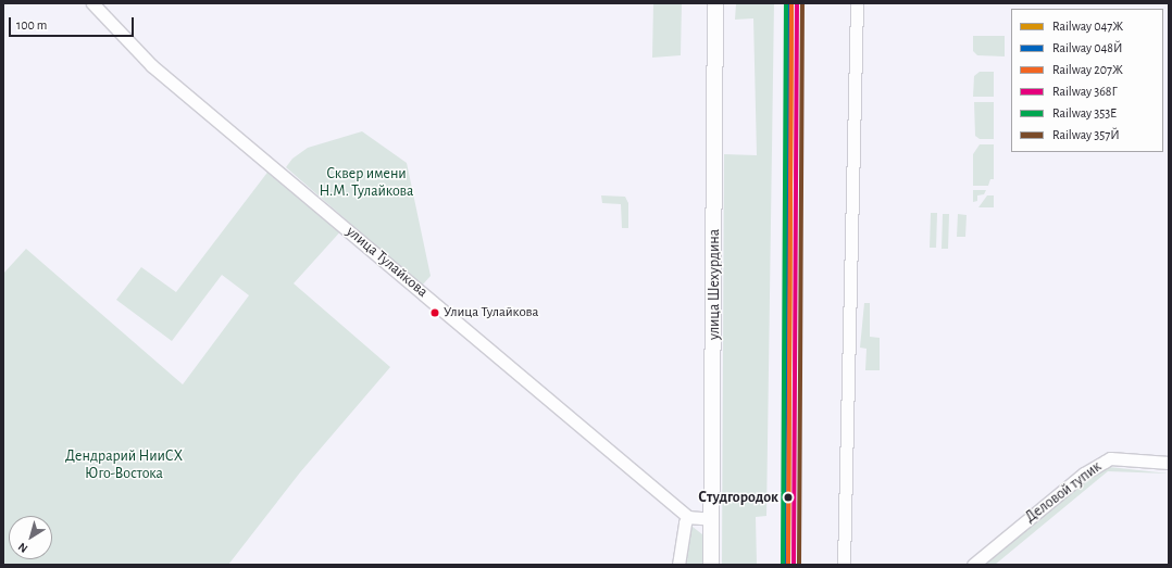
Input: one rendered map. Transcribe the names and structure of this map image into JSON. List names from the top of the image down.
{
  "streets": {
    "main road": ["улица Шехурдина"],
    "street": ["улица Тулайкова", "Деловой тупик"]
  },
  "parks": ["Сквер имени Н.М. Тулайкова", "Дендрарий НииСХ Юго-Востока"],
  "places": ["Улица Тулайкова", "Студгородок"],
  "lines": [
    "rail line 047Ж",
    "rail line 048Й",
    "rail line 207Ж",
    "rail line 368Г",
    "rail line 353Е",
    "rail line 357Й"
  ],
  "legend": [
    "Railway 047Ж",
    "Railway 048Й",
    "Railway 207Ж",
    "Railway 368Г",
    "Railway 353Е",
    "Railway 357Й"
  ],
  "scale_bar": "100 m",
  "north": "bottom left"
}
